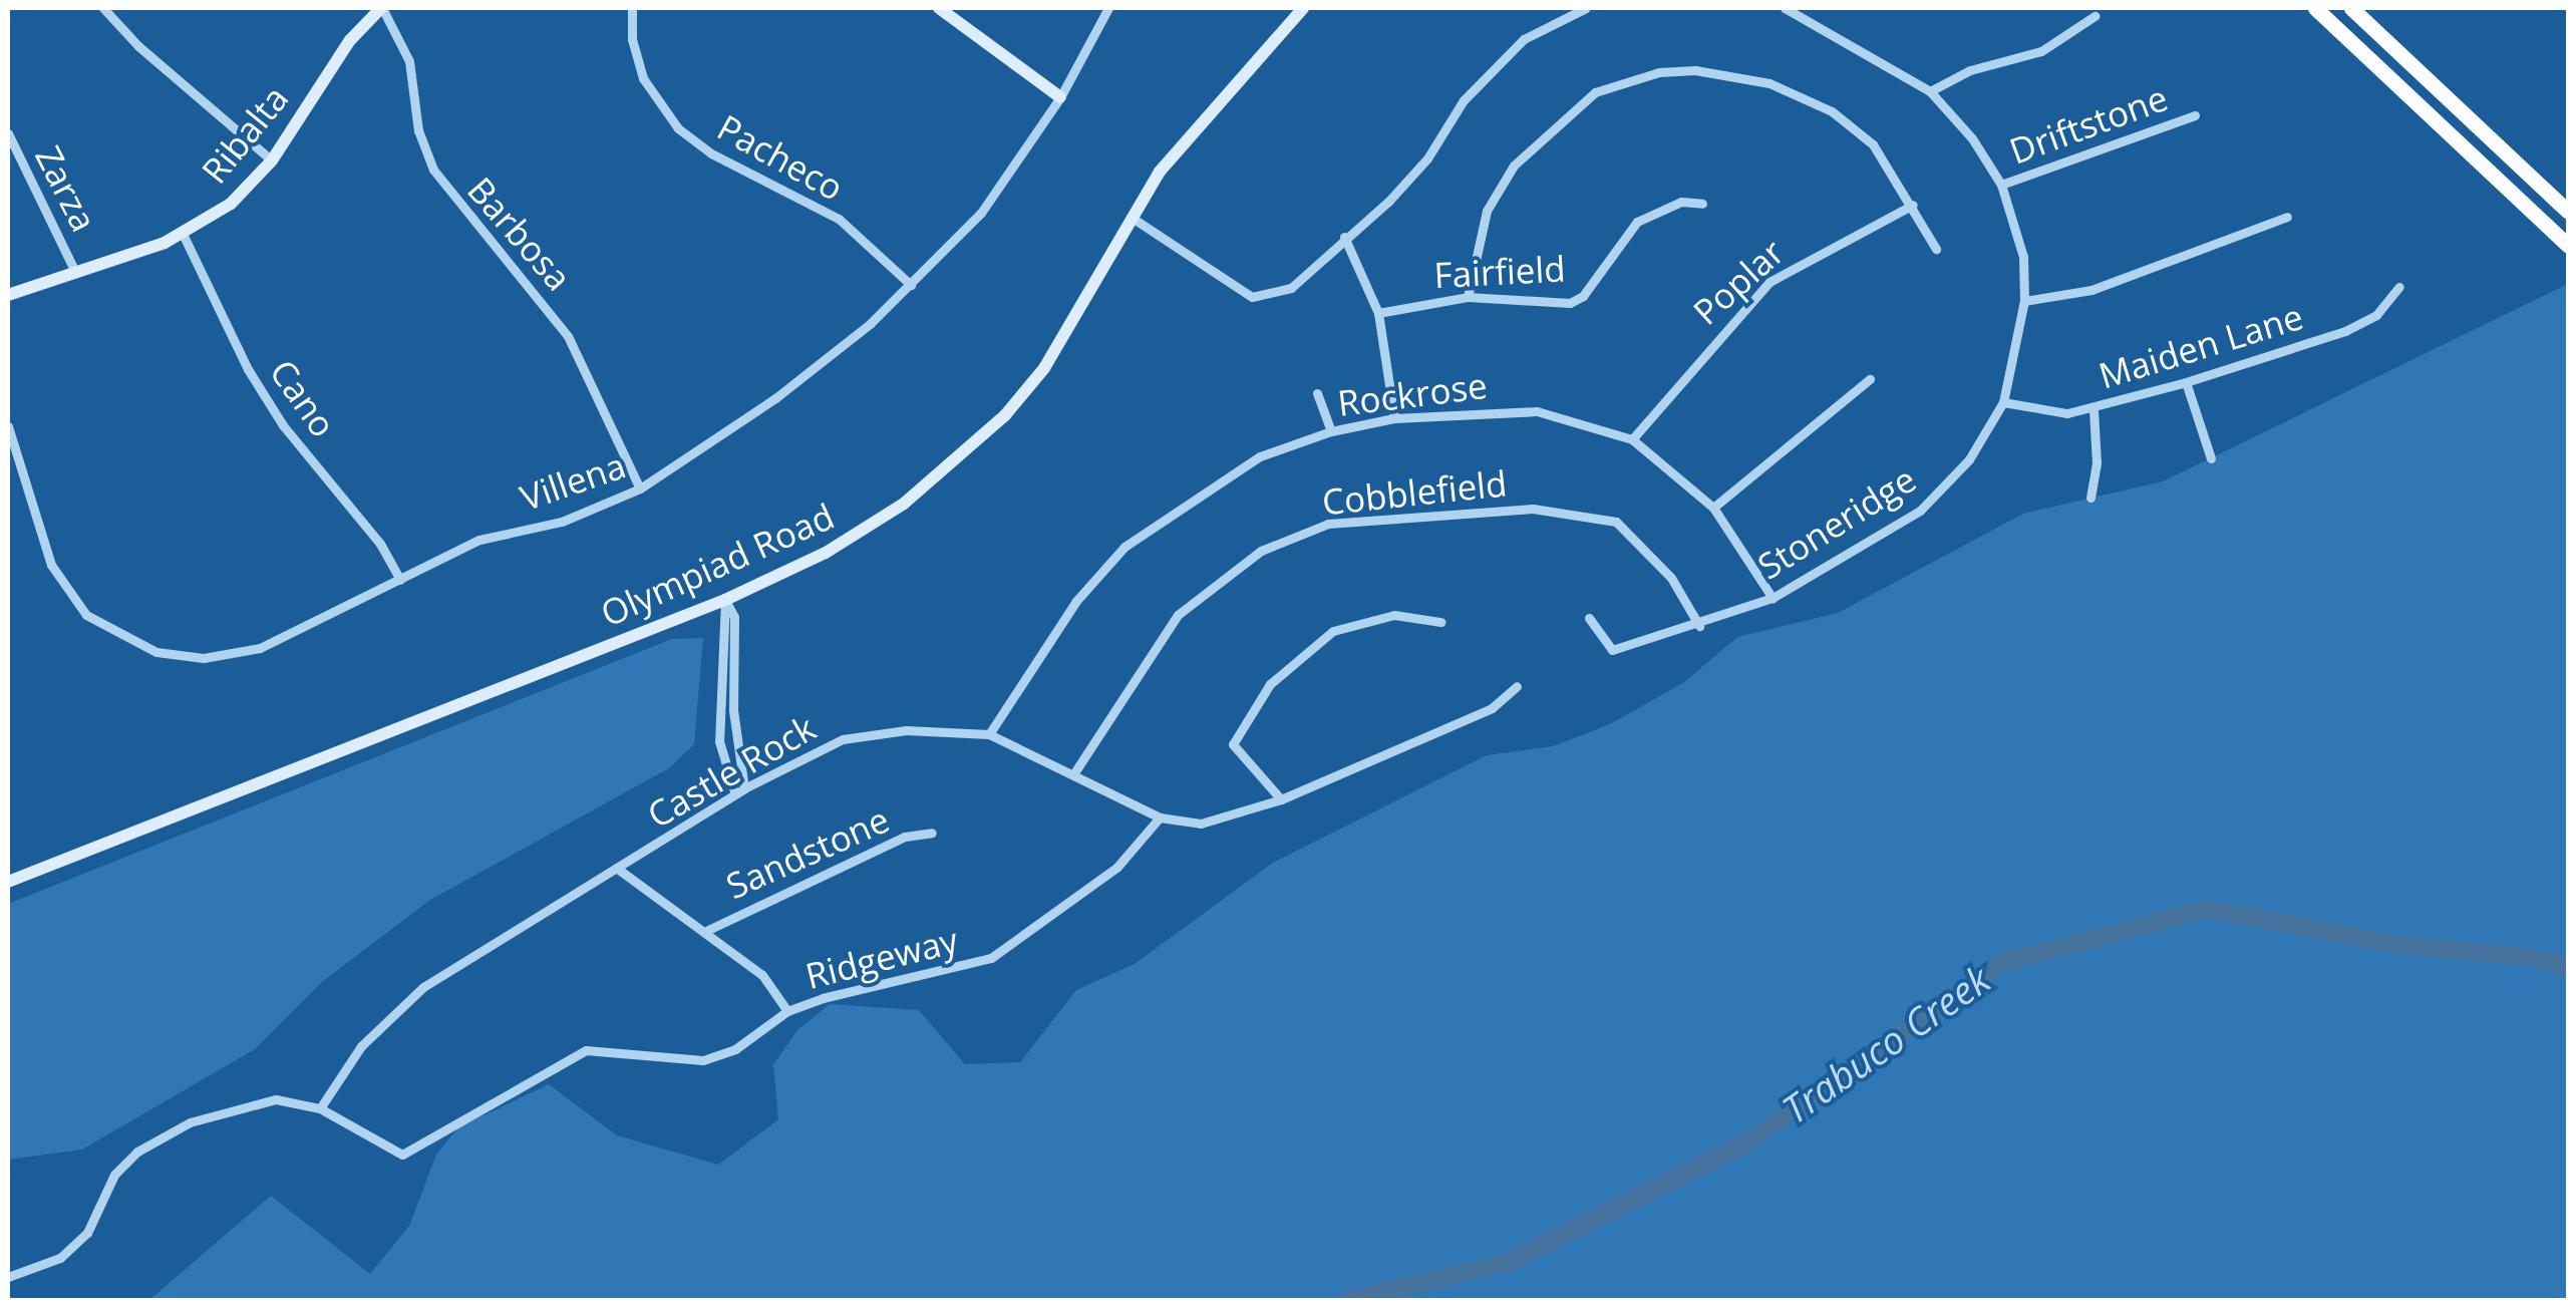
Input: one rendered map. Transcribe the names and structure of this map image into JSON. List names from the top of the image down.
{
  "streets": {
    "main road": ["Ribalta", "Olympiad Road"],
    "street": [
      "Driftstone",
      "Pacheco",
      "Zarza",
      "Barbosa",
      "Fairfield",
      "Poplar",
      "Maiden Lane",
      "Rockrose",
      "Cano",
      "Villena",
      "Cobblefield",
      "Stoneridge",
      "Castle Rock",
      "Sandstone",
      "Ridgeway"
    ]
  },
  "crossings": [
    ["Driftstone", "Stoneridge"],
    ["Ribalta", "Zarza"],
    ["Ribalta", "Barbosa"],
    ["Ribalta", "Cano"],
    ["Pacheco", "Villena"],
    ["Barbosa", "Villena"],
    ["Poplar", "Rockrose"],
    ["Maiden Lane", "Stoneridge"],
    ["Rockrose", "Stoneridge"],
    ["Rockrose", "Castle Rock"],
    ["Cano", "Villena"],
    ["Cobblefield", "Stoneridge"],
    ["Cobblefield", "Castle Rock"],
    ["Castle Rock", "Ridgeway"]
  ],
  "water": ["Trabuco Creek"]
}
